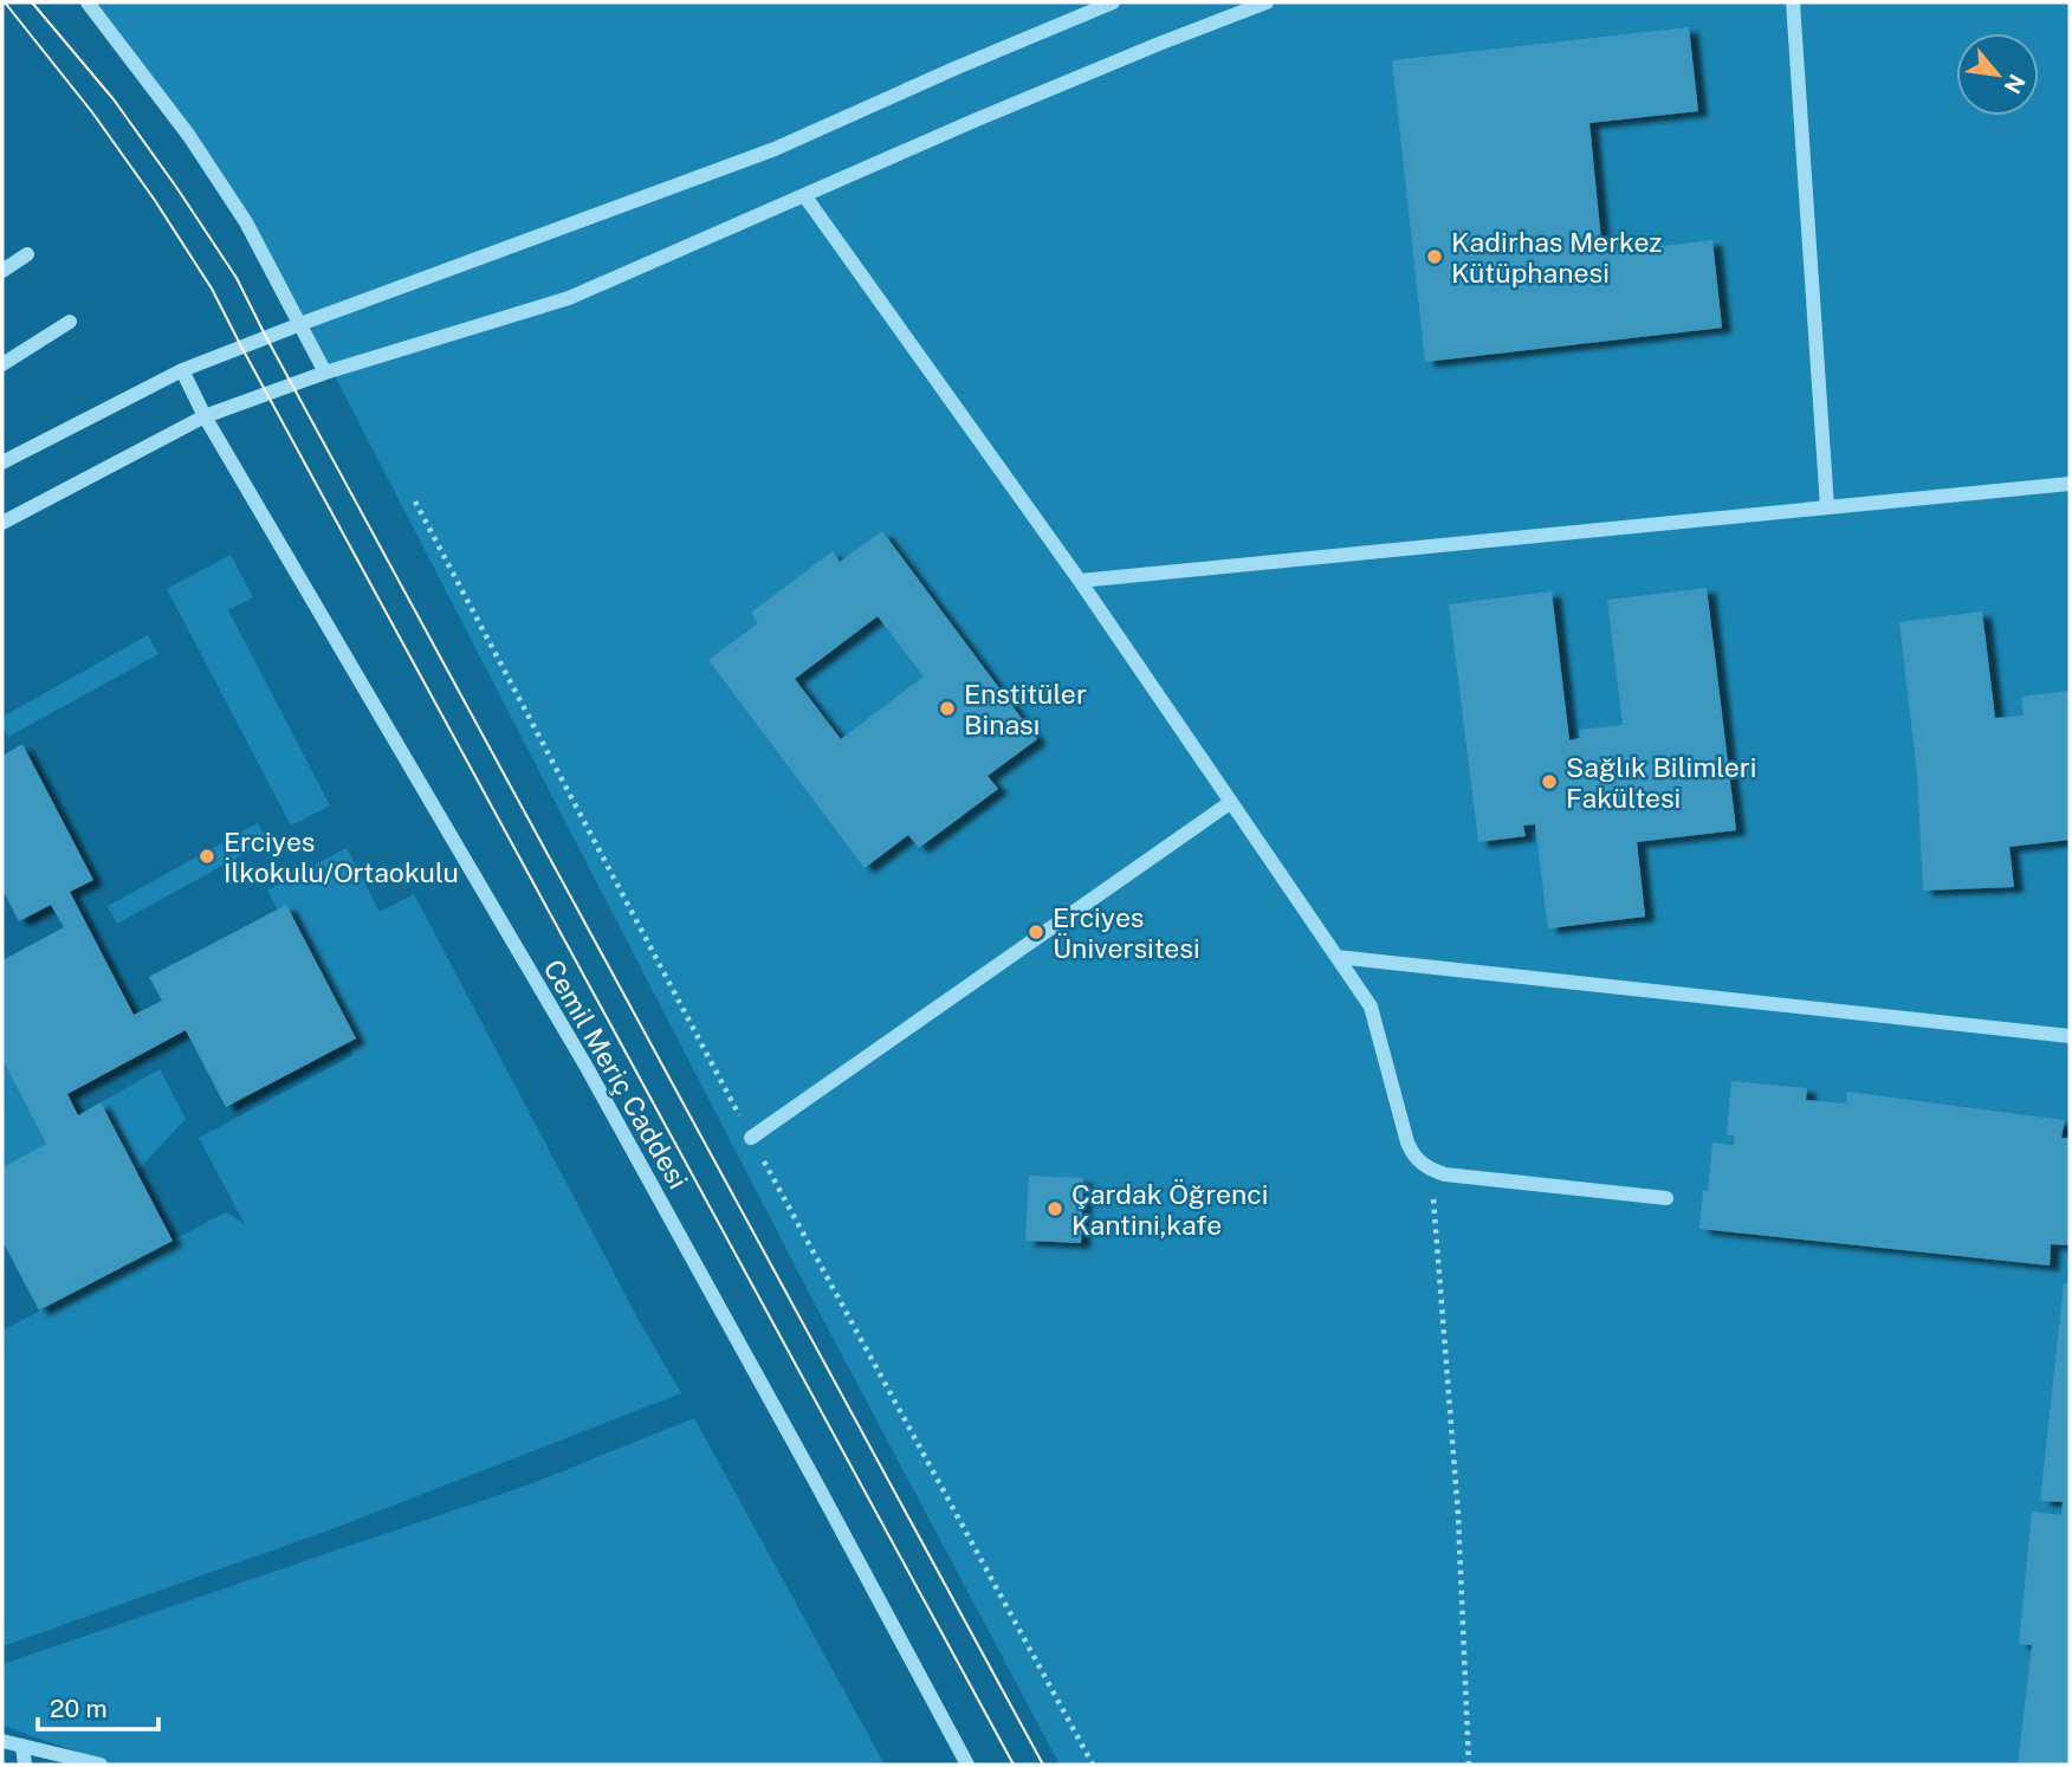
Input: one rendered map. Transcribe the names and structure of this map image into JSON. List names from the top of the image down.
{
  "streets": {
    "street": ["Cemil Meriç Caddesi"]
  },
  "places": [
    "Kadirhas Merkez Kütüphanesi",
    "Enstitüler Binası",
    "Sağlık Bilimleri Fakültesi",
    "Erciyes İlkokulu/Ortaokulu",
    "Erciyes Üniversitesi",
    "Çardak Öğrenci Kantini,kafe"
  ],
  "scale_bar": "20 m",
  "north": "bottom right"
}
